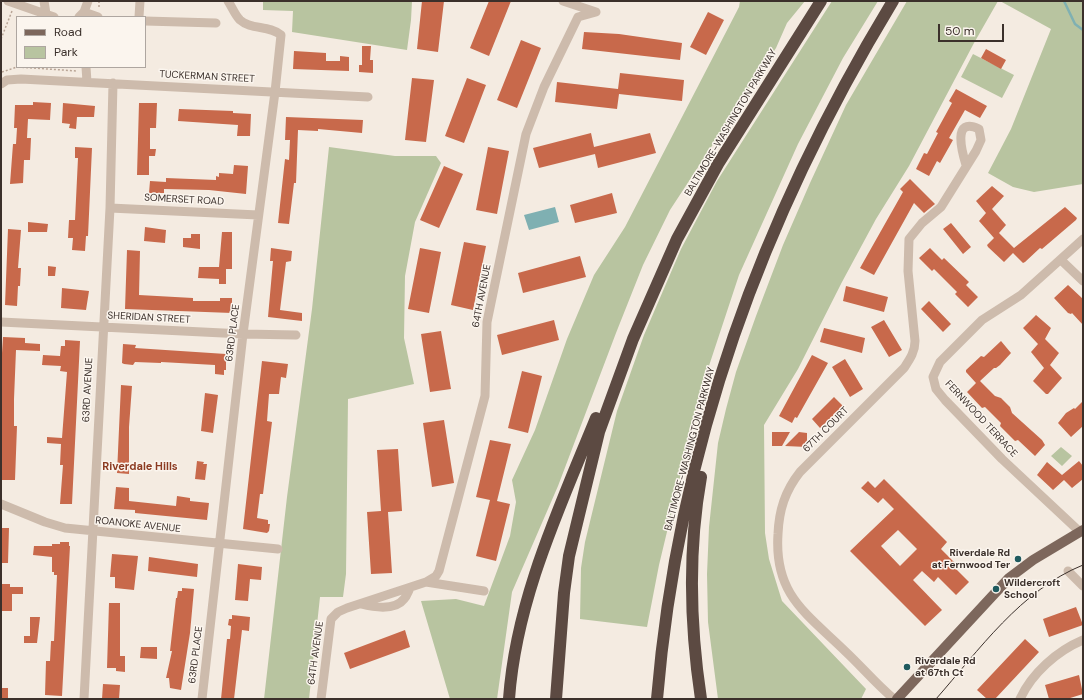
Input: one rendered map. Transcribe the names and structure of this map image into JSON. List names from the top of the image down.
{
  "streets": {
    "highway": ["BALTIMORE-WASHINGTON PARKWAY"],
    "street": [
      "TUCKERMAN STREET",
      "SOMERSET ROAD",
      "64TH AVENUE",
      "SHERIDAN STREET",
      "63RD PLACE",
      "63RD AVENUE",
      "FERNWOOD TERRACE",
      "67TH COURT",
      "ROANOKE AVENUE"
    ]
  },
  "crossings": [
    ["TUCKERMAN STREET", "63RD PLACE"],
    ["TUCKERMAN STREET", "63RD AVENUE"],
    ["SOMERSET ROAD", "63RD PLACE"],
    ["SOMERSET ROAD", "63RD AVENUE"],
    ["SHERIDAN STREET", "63RD PLACE"],
    ["SHERIDAN STREET", "63RD AVENUE"],
    ["63RD PLACE", "ROANOKE AVENUE"],
    ["63RD AVENUE", "ROANOKE AVENUE"]
  ],
  "districts": ["Riverdale Hills"],
  "places": ["Riverdale Rd at Fernwood Ter", "Wildercroft School", "Riverdale Rd at 67th Ct"],
  "legend": ["Road", "Park"],
  "scale_bar": "50 m"
}
